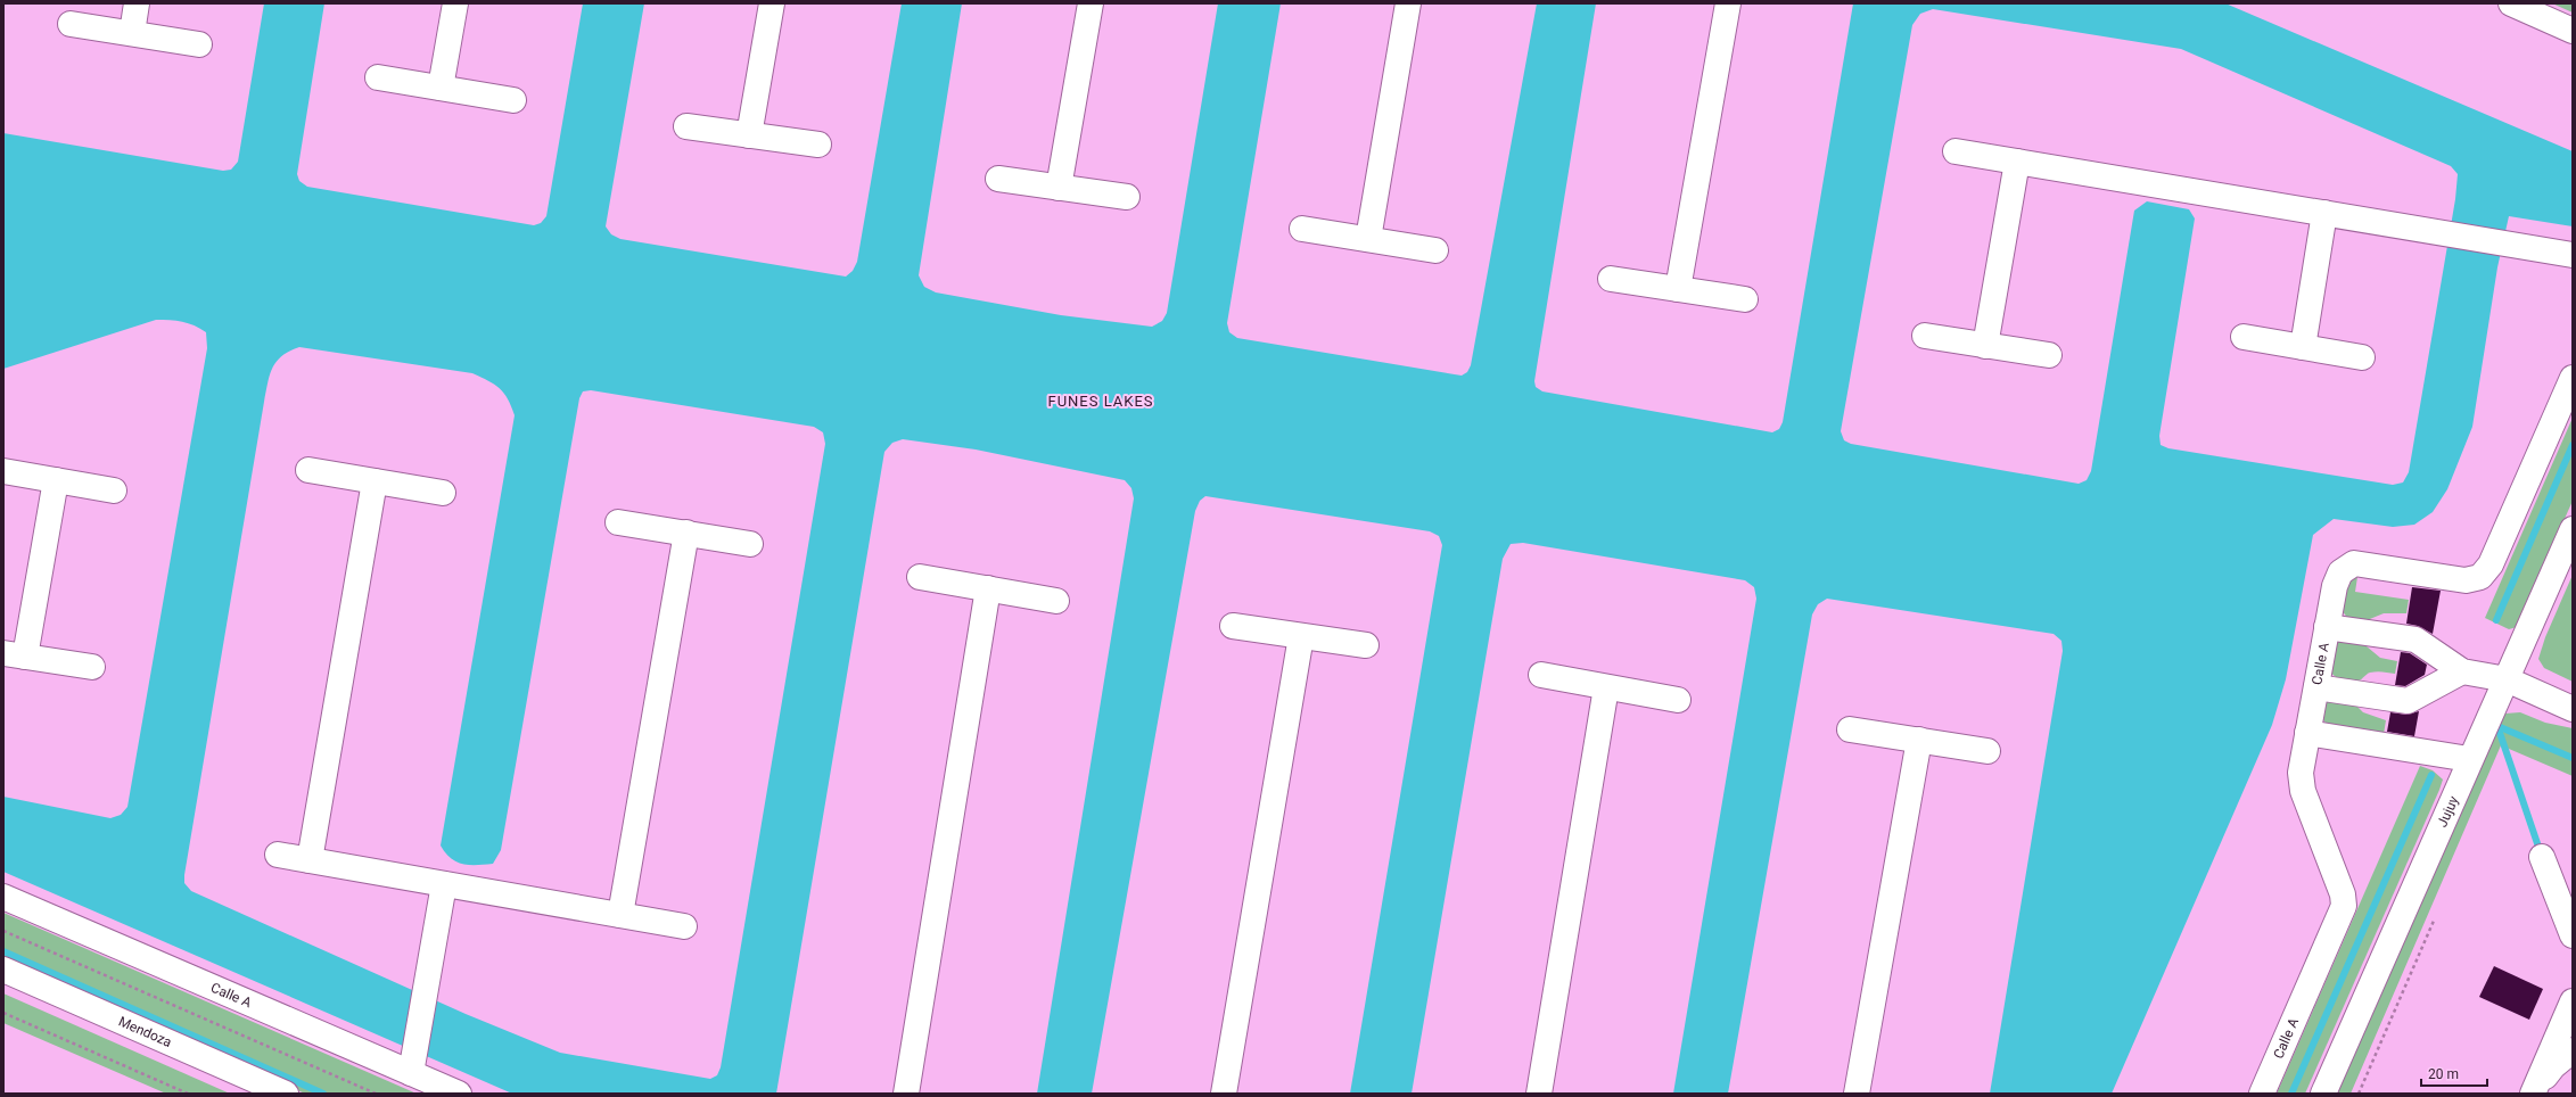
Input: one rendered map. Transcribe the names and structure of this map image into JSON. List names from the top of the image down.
{
  "streets": {
    "street": ["Calle A", "Jujuy", "Mendoza"]
  },
  "districts": ["FUNES LAKES"],
  "scale_bar": "20 m"
}
